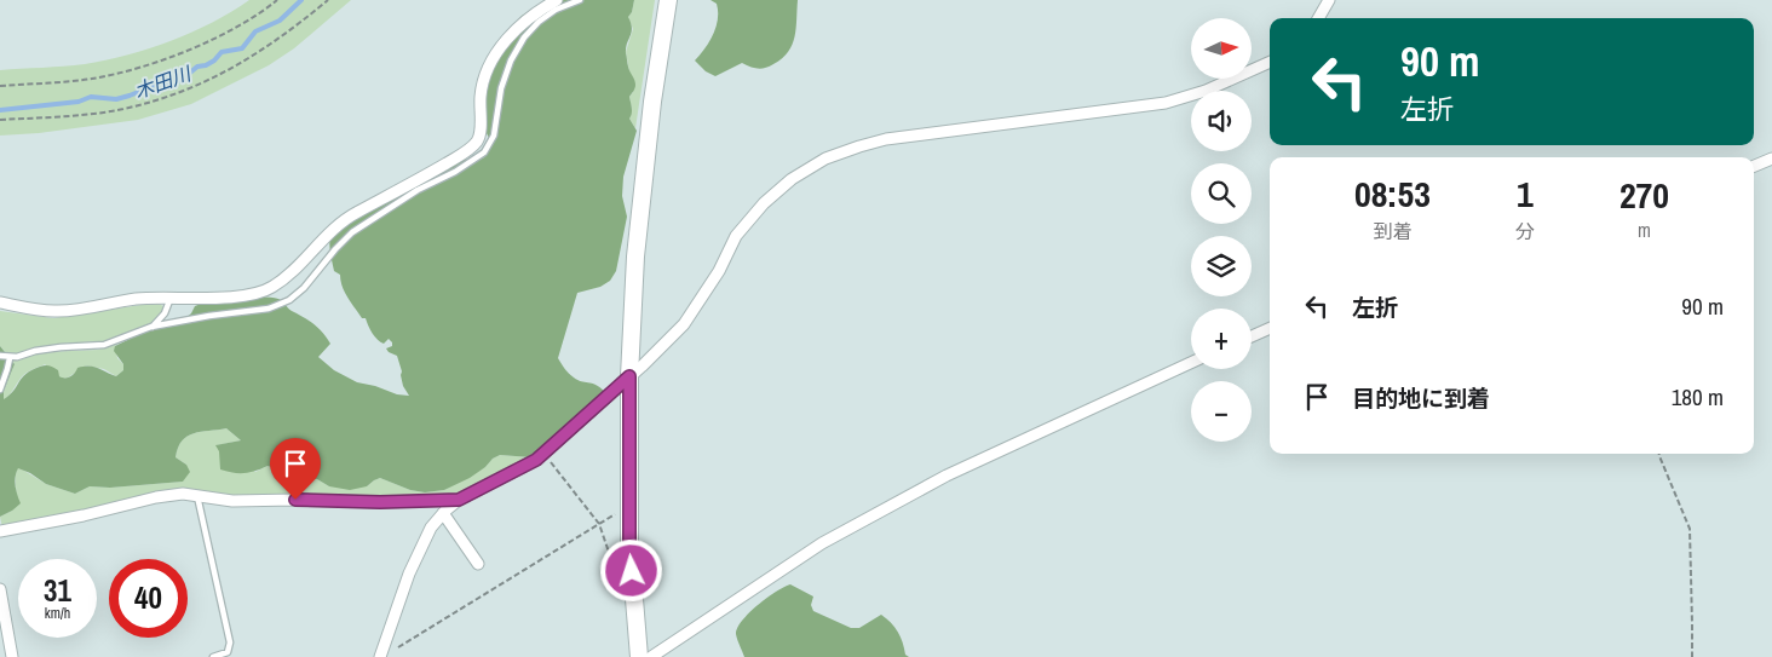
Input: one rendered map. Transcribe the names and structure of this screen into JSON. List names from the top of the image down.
{
  "water": ["木田川"],
  "north": "right",
  "page": {
    "map_buttons": ["+", "−"],
    "turn": ["90 m", "左折"],
    "eta": [
      "08:53",
      "到着",
      "1",
      "分",
      "270",
      "m"
    ],
    "list": [
      {
        "name": "左折",
        "value": "90 m"
      },
      {
        "name": "目的地に到着",
        "value": "180 m"
      }
    ],
    "speed": "31 km/h",
    "limit": "40"
  }
}
